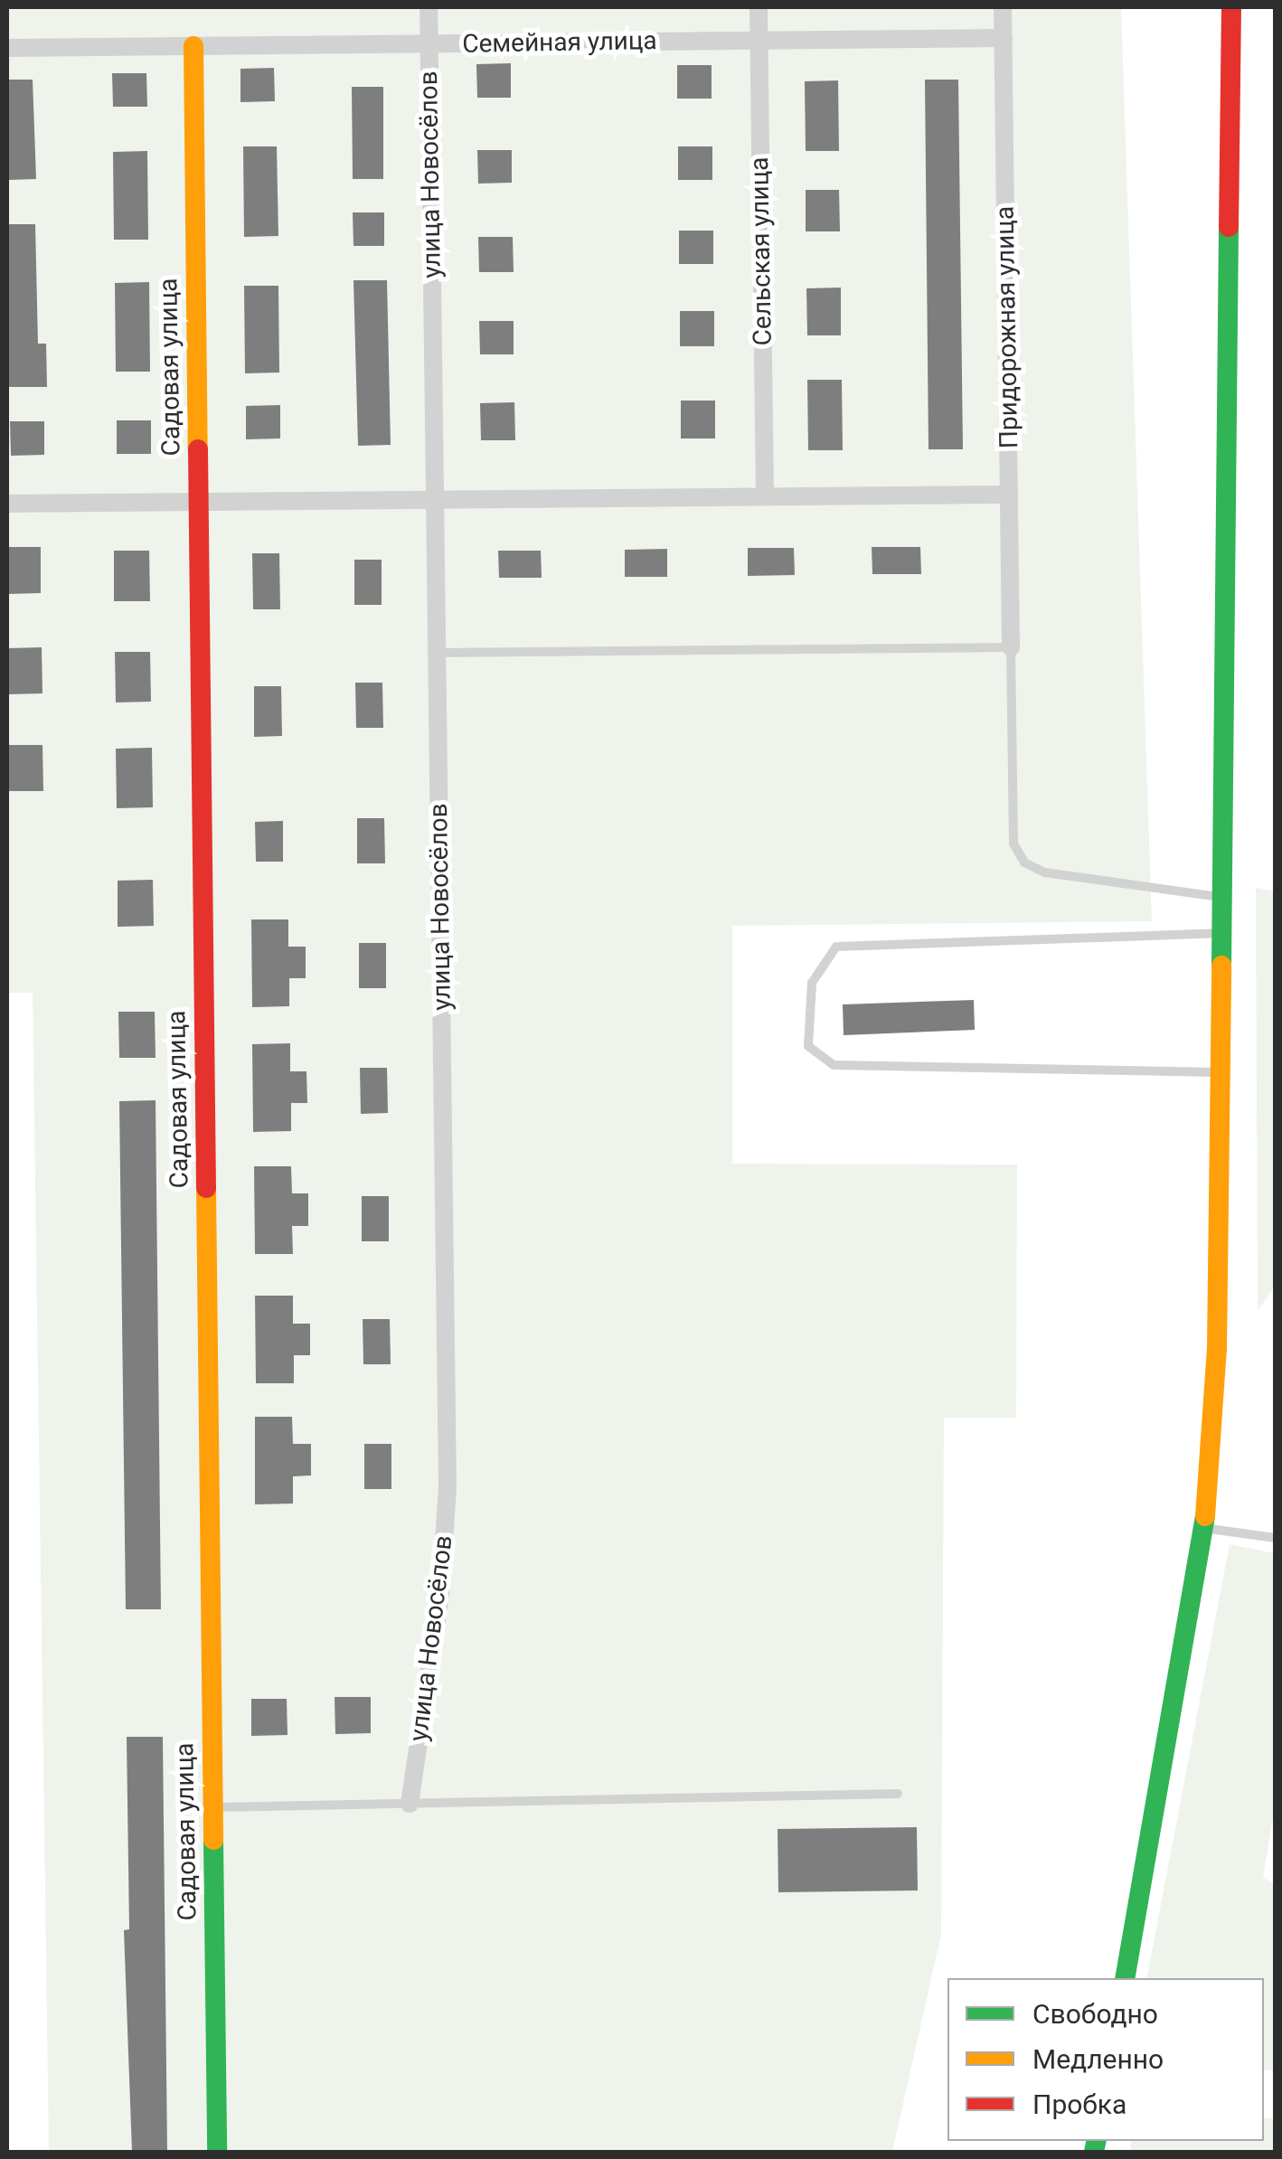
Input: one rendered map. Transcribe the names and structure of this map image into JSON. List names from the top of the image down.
{
  "streets": {
    "street": [
      "Семейная улица",
      "улица Новосёлов",
      "Сельская улица",
      "Придорожная улица",
      "Садовая улица"
    ]
  },
  "crossings": [
    ["Семейная улица", "улица Новосёлов"],
    ["Семейная улица", "Сельская улица"],
    ["Семейная улица", "Придорожная улица"],
    ["Семейная улица", "Садовая улица"]
  ],
  "legend": ["Свободно", "Медленно", "Пробка"]
}
